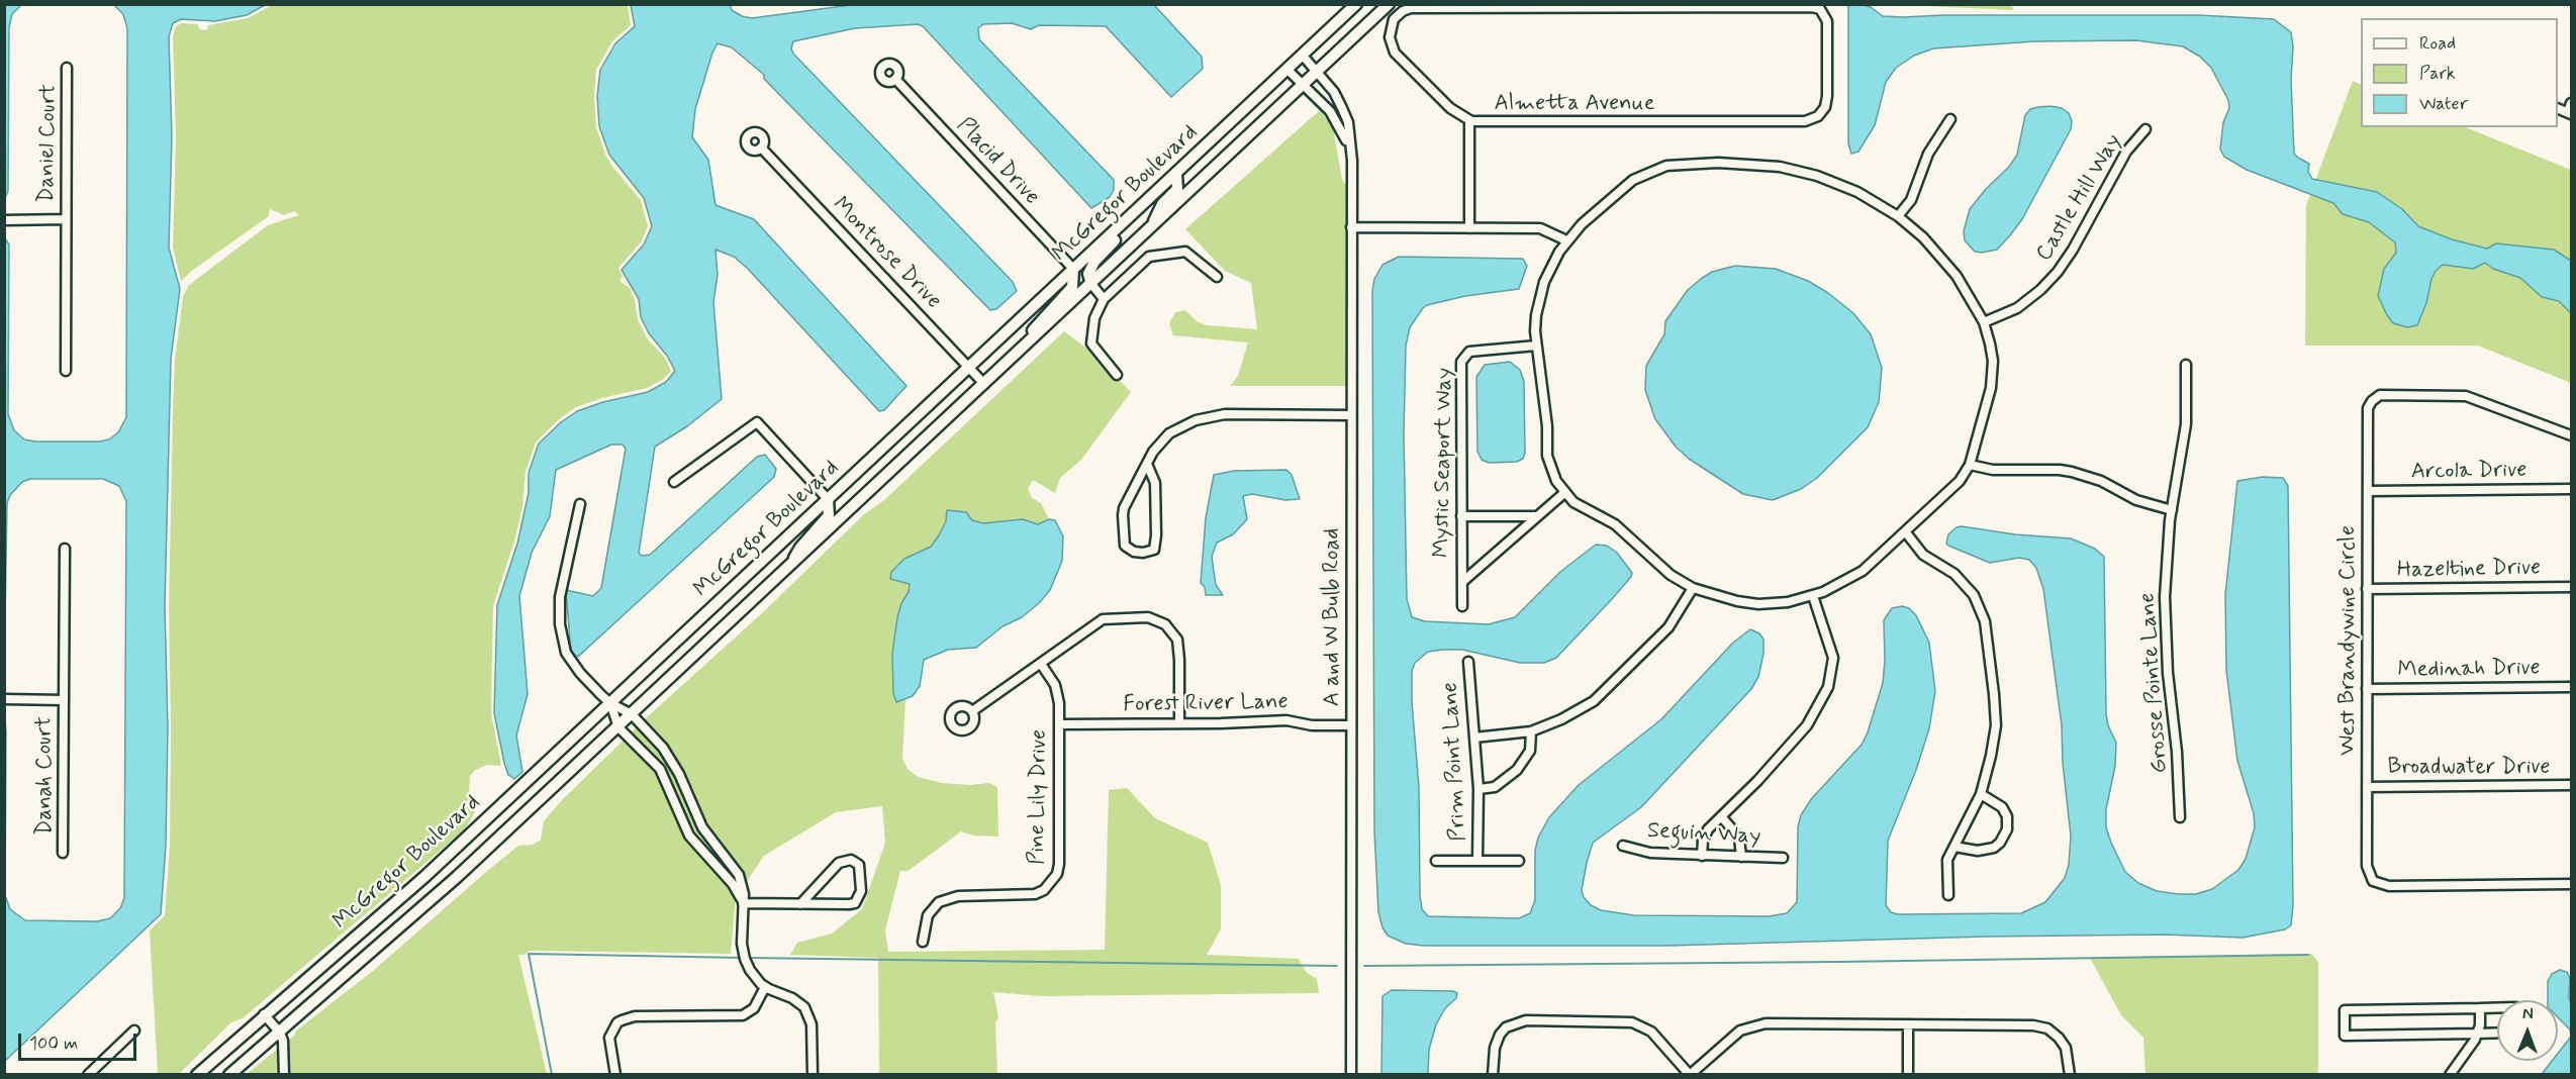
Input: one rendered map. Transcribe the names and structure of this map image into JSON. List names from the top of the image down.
{
  "streets": {
    "main road": ["McGregor Boulevard"],
    "street": [
      "Almetta Avenue",
      "Daniel Court",
      "Placid Drive",
      "Castle Hill Way",
      "Montrose Drive",
      "Mystic Seaport Way",
      "Arcola Drive",
      "Hazeltine Drive",
      "A and W Bulb Road",
      "West Brandywine Circle",
      "Medinah Drive",
      "Grosse Pointe Lane",
      "Forest River Lane",
      "Prim Point Lane",
      "Broadwater Drive",
      "Danah Court",
      "Pine Lily Drive",
      "Seguin Way"
    ]
  },
  "crossings": [
    ["Placid Drive", "McGregor Boulevard"],
    ["McGregor Boulevard", "Montrose Drive"],
    ["McGregor Boulevard", "A and W Bulb Road"],
    ["Arcola Drive", "West Brandywine Circle"],
    ["Hazeltine Drive", "West Brandywine Circle"],
    ["A and W Bulb Road", "Forest River Lane"],
    ["West Brandywine Circle", "Medinah Drive"],
    ["West Brandywine Circle", "Broadwater Drive"],
    ["Forest River Lane", "Pine Lily Drive"]
  ],
  "legend": ["Road", "Park", "Water"],
  "scale_bar": "100 m",
  "north": "top"
}
